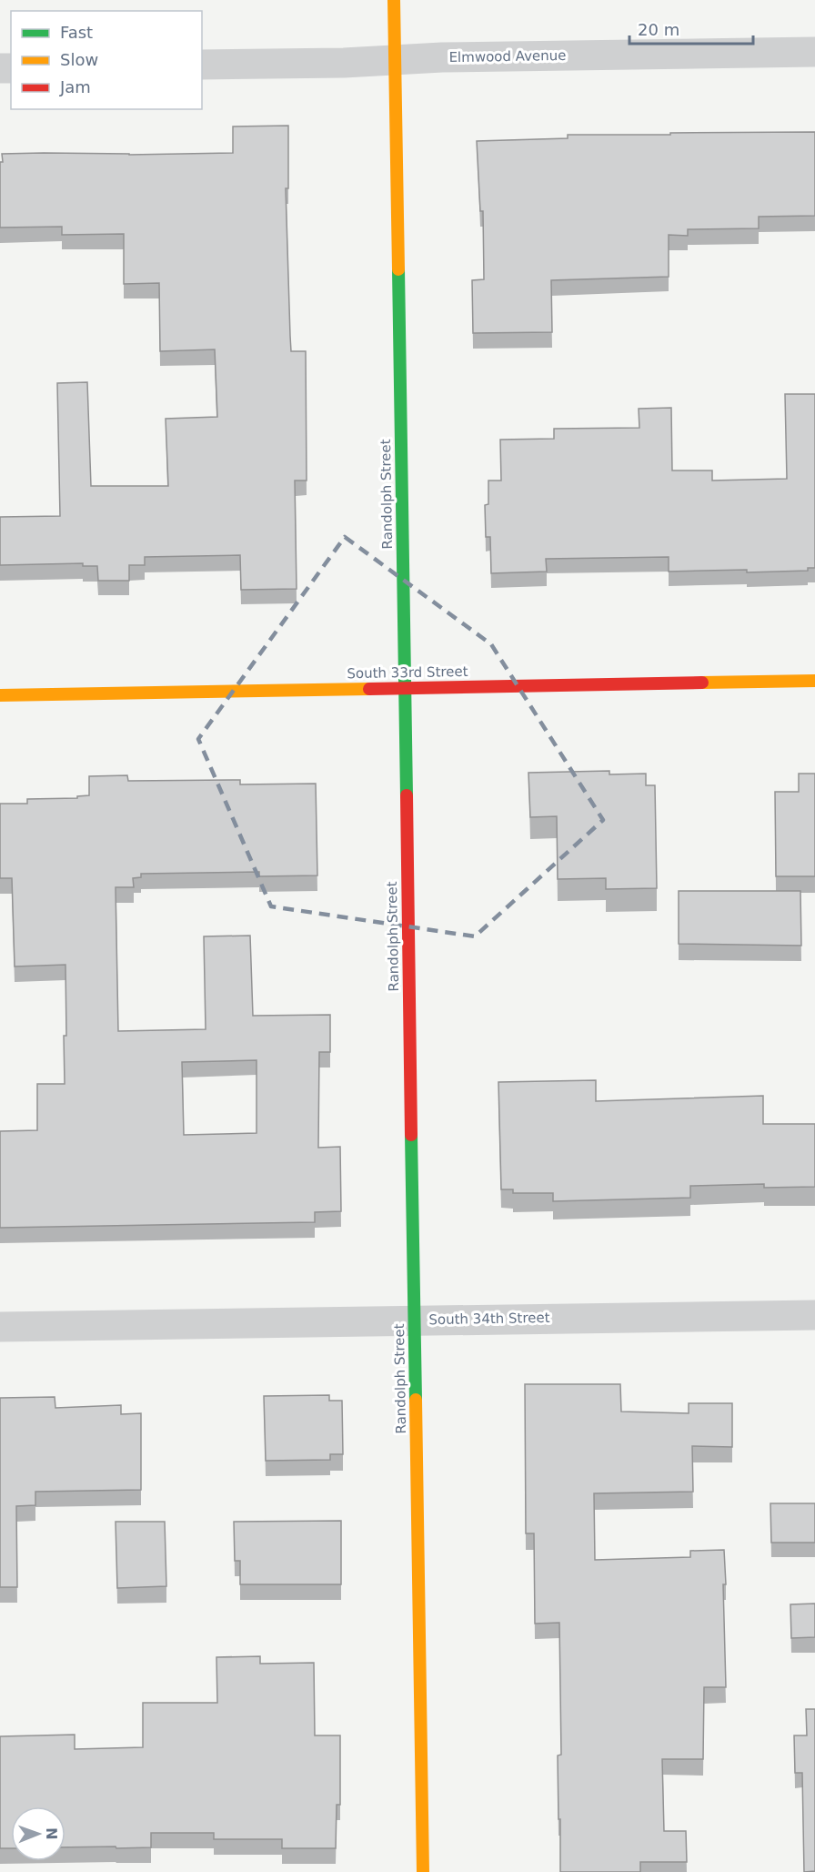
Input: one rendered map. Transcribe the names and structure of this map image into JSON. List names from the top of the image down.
{
  "streets": {
    "main road": ["Randolph Street", "South 33rd Street"],
    "street": ["Elmwood Avenue", "South 34th Street"]
  },
  "crossings": [
    ["Elmwood Avenue", "Randolph Street"],
    ["Randolph Street", "South 33rd Street"],
    ["Randolph Street", "South 34th Street"]
  ],
  "legend": ["Fast", "Slow", "Jam"],
  "scale_bar": "20 m",
  "north": "right"
}
